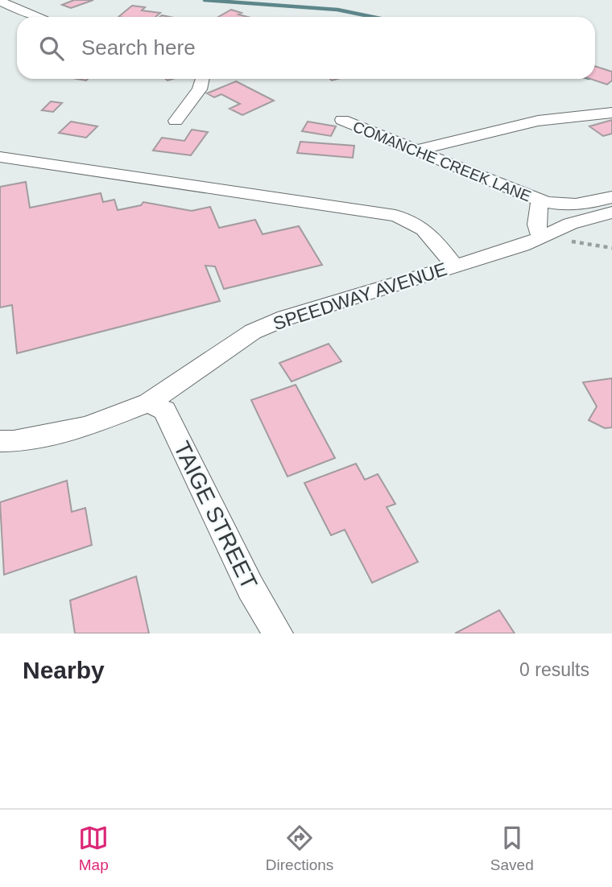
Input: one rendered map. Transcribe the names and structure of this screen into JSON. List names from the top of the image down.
{
  "streets": {
    "street": ["COMANCHE CREEK LANE", "SPEEDWAY AVENUE", "TAIGE STREET"]
  },
  "crossings": [
    ["COMANCHE CREEK LANE", "SPEEDWAY AVENUE"],
    ["SPEEDWAY AVENUE", "TAIGE STREET"]
  ],
  "page": {
    "search": "Search here",
    "heading": ["Nearby", "0 results"],
    "nav": ["Map", "Directions", "Saved"]
  }
}
